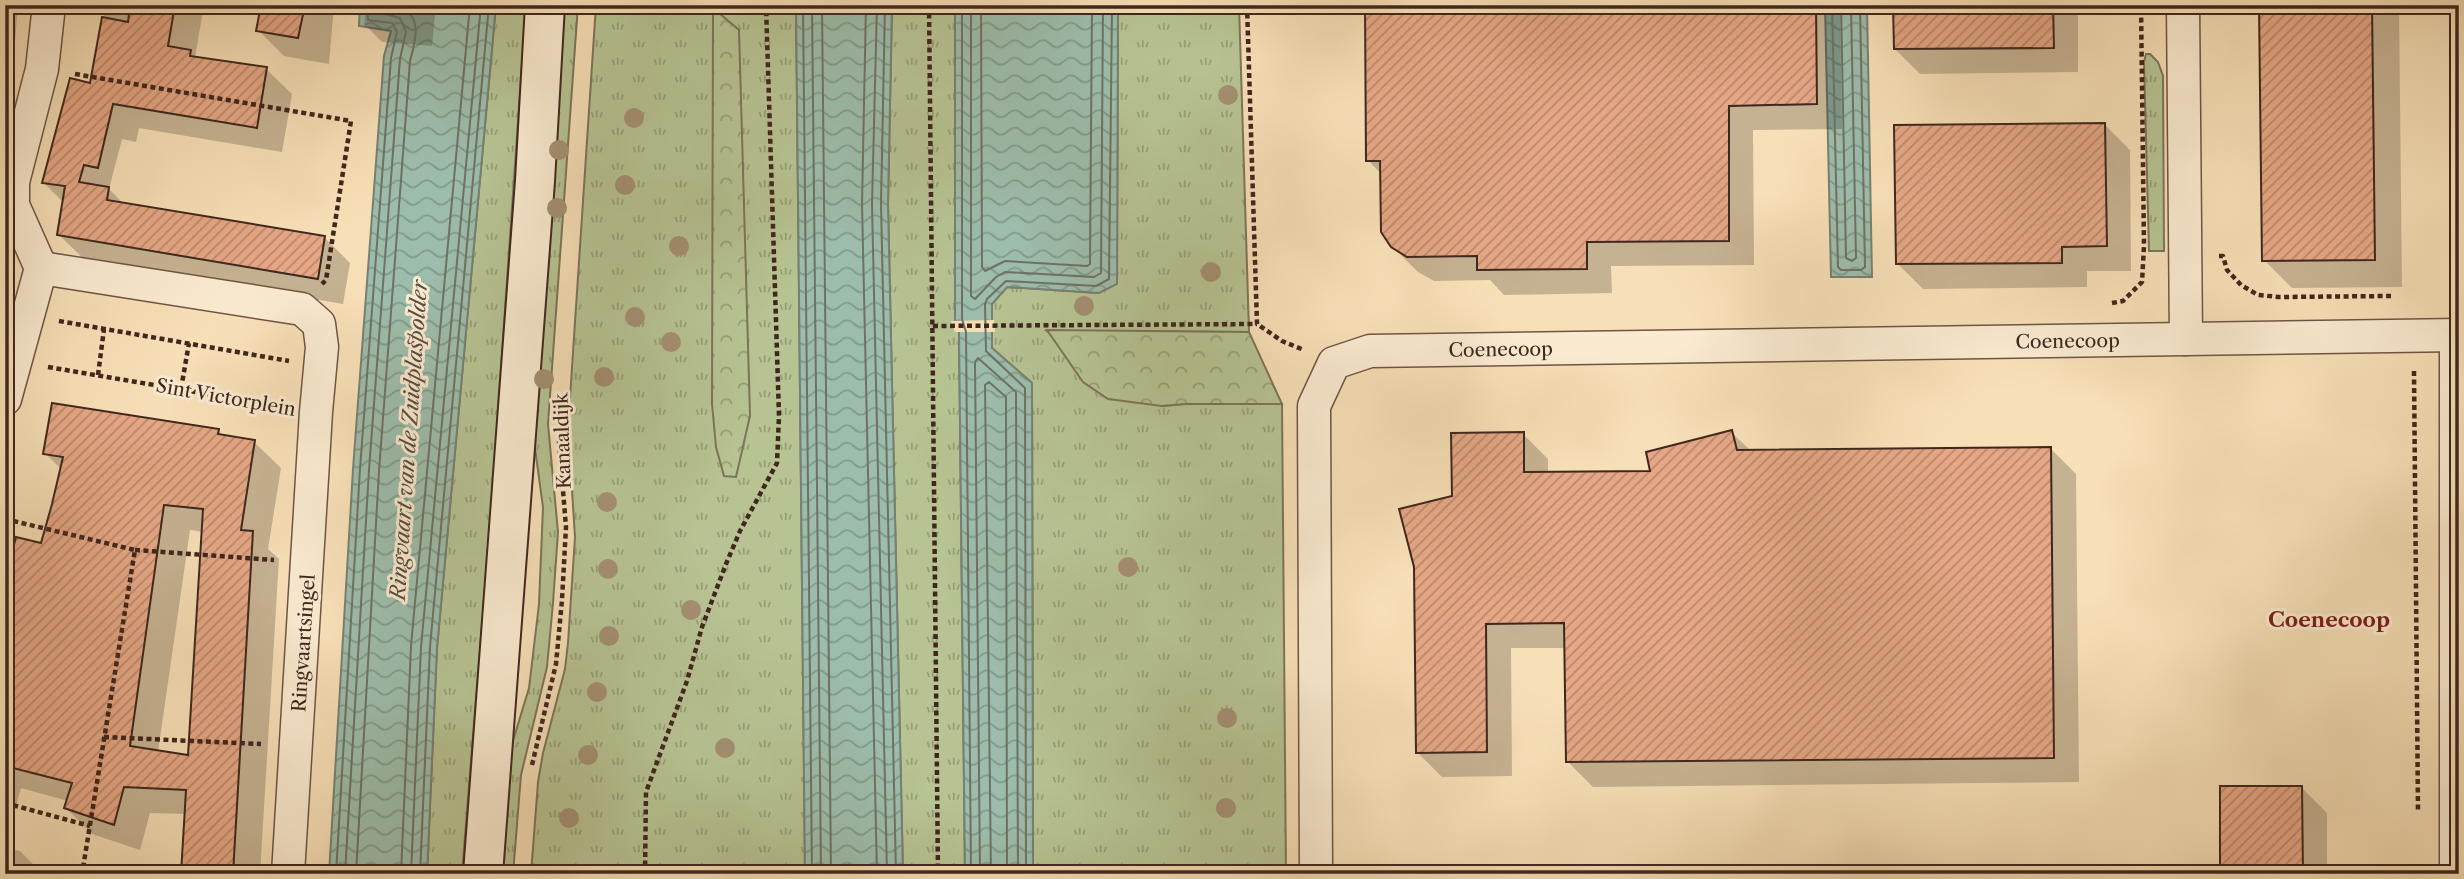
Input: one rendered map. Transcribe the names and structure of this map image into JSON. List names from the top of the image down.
{
  "streets": {
    "street": ["Coenecoop", "Sint Victorplein", "Ringvaartsingel"],
    "path": ["Kanaaldijk"]
  },
  "crossings": [
    ["Sint Victorplein", "Ringvaartsingel"]
  ],
  "districts": ["Coenecoop"],
  "water": ["Ringvaart van de Zuidplaspolder"]
}
